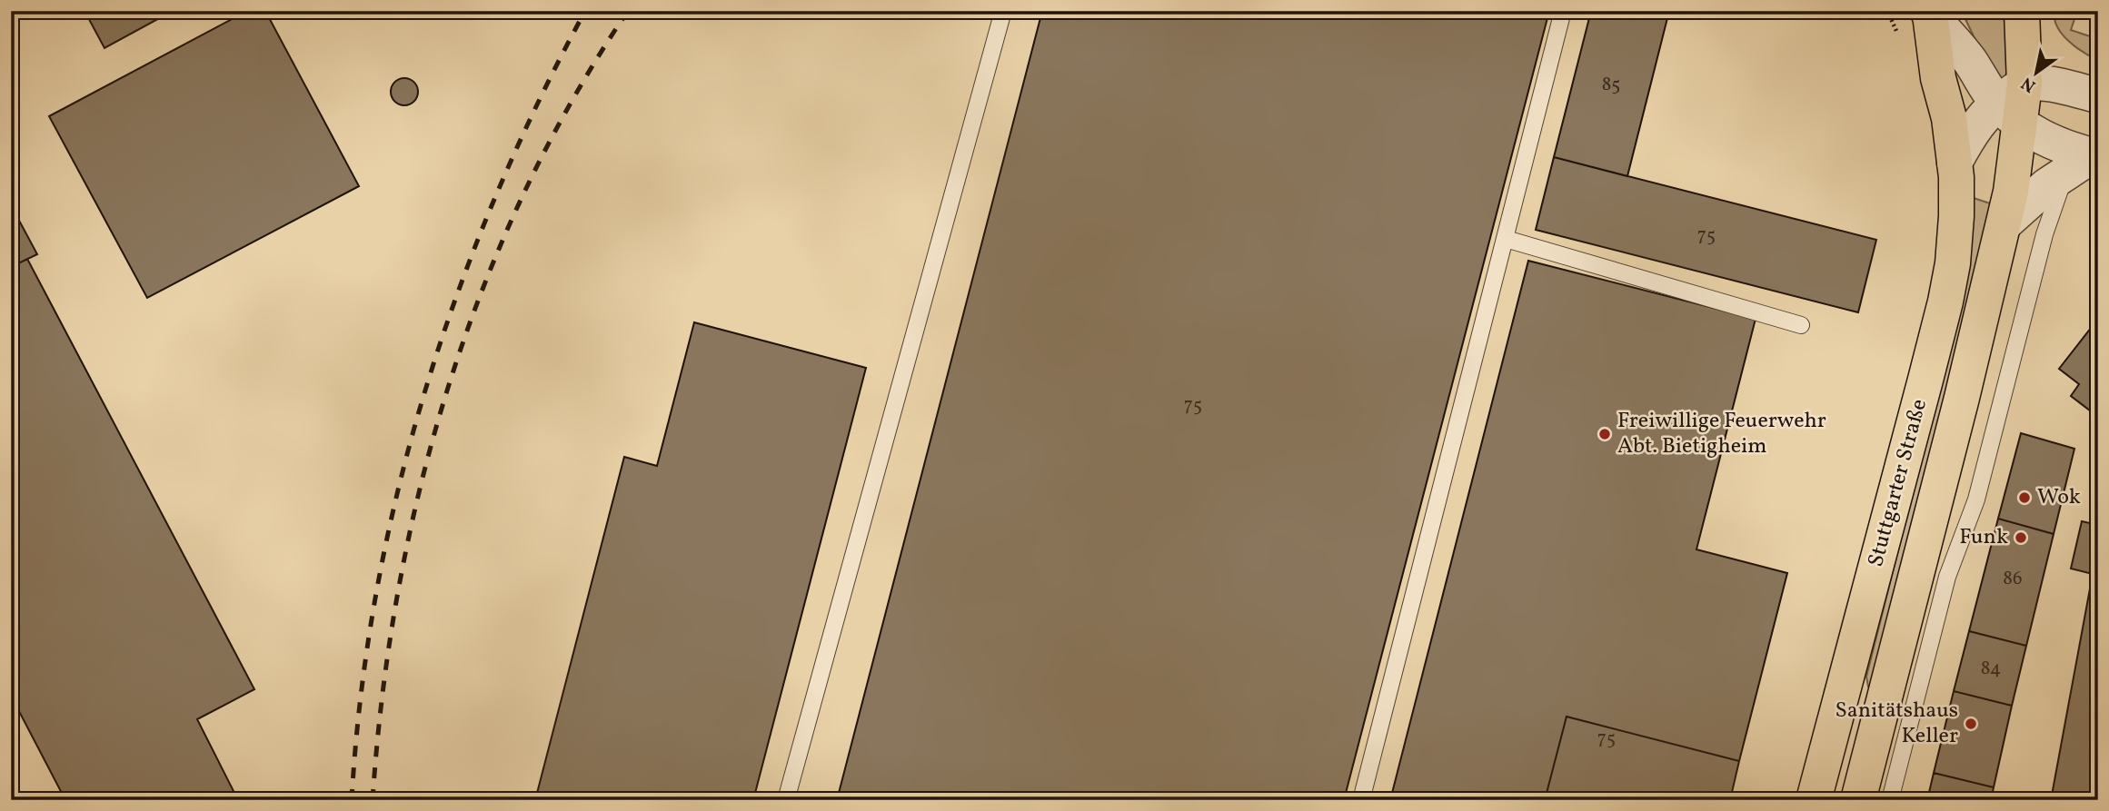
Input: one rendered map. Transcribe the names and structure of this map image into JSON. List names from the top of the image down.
{
  "streets": {
    "main road": ["Stuttgarter Straße"]
  },
  "places": [
    "Freiwillige Feuerwehr Abt. Bietigheim",
    "Wok",
    "Funk",
    "Sanitätshaus Keller"
  ],
  "house_numbers": [
    "85",
    "75",
    "75",
    "86",
    "84",
    "75"
  ],
  "north": "bottom left"
}
